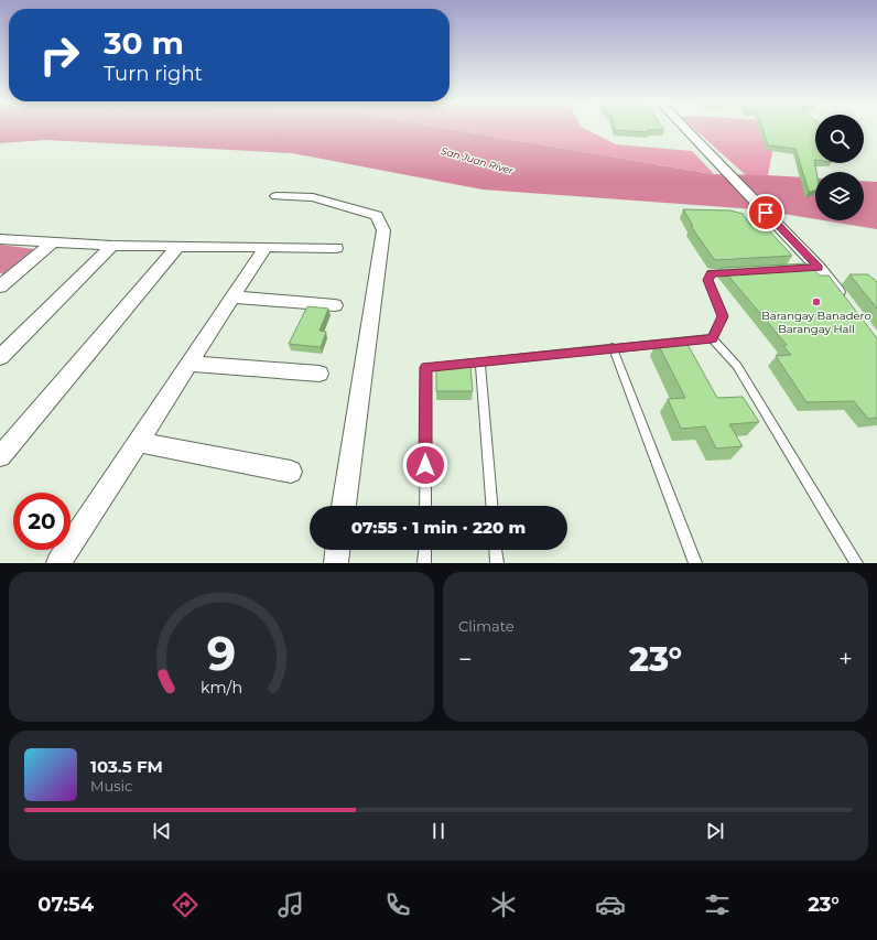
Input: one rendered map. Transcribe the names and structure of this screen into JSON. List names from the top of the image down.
{
  "water": ["San Juan River"],
  "places": ["Barangay Banadero Barangay Hall"],
  "page": {
    "turn": ["30 m", "Turn right"],
    "limit": "20",
    "trip": "07:55 · 1 min · 220 m",
    "tile": "Climate",
    "heat": ["−", "23°", "+"],
    "song": ["103.5 FM", "Music"],
    "tabs": ["07:54", "23°"],
    "gauge": ["9", "km/h"]
  }
}
